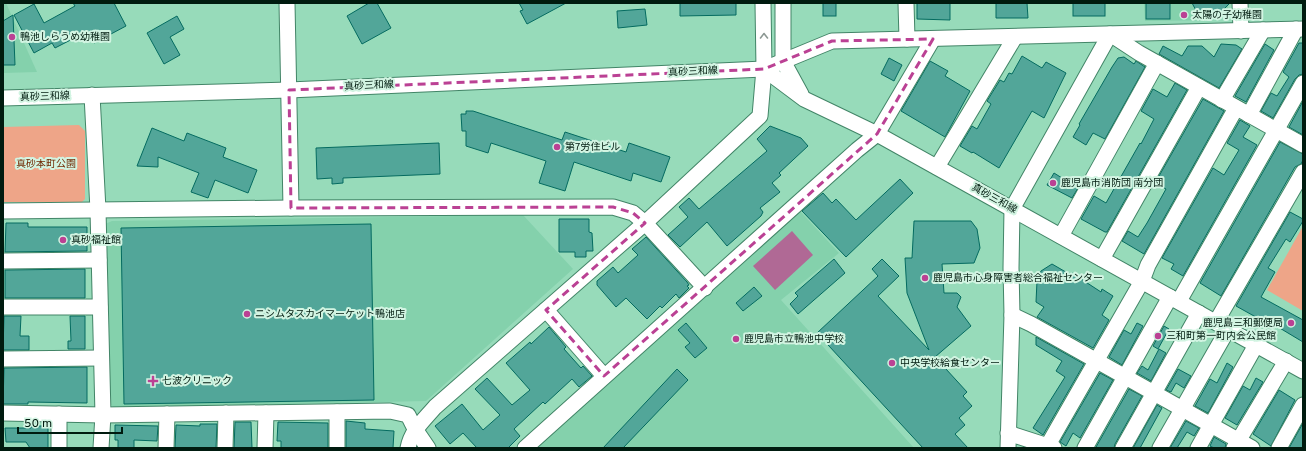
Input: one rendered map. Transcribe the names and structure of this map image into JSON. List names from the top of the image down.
{
  "streets": {
    "street": ["真砂三和線"]
  },
  "parks": ["真砂本町公園"],
  "places": {
    "other": [
      "太陽の子幼稚園",
      "鴨池しらうめ幼稚園",
      "第7労住ビル",
      "鹿児島市消防団 南分団",
      "真砂福祉館",
      "鹿児島市心身障害者総合福祉センター",
      "ニシムタスカイマーケット鴨池店",
      "鹿児島三和郵便局",
      "三和町第一町内会公民館",
      "鹿児島市立鴨池中学校",
      "中央学校給食センター"
    ],
    "health": ["七波クリニック"]
  },
  "scale_bar": "50 m"
}
